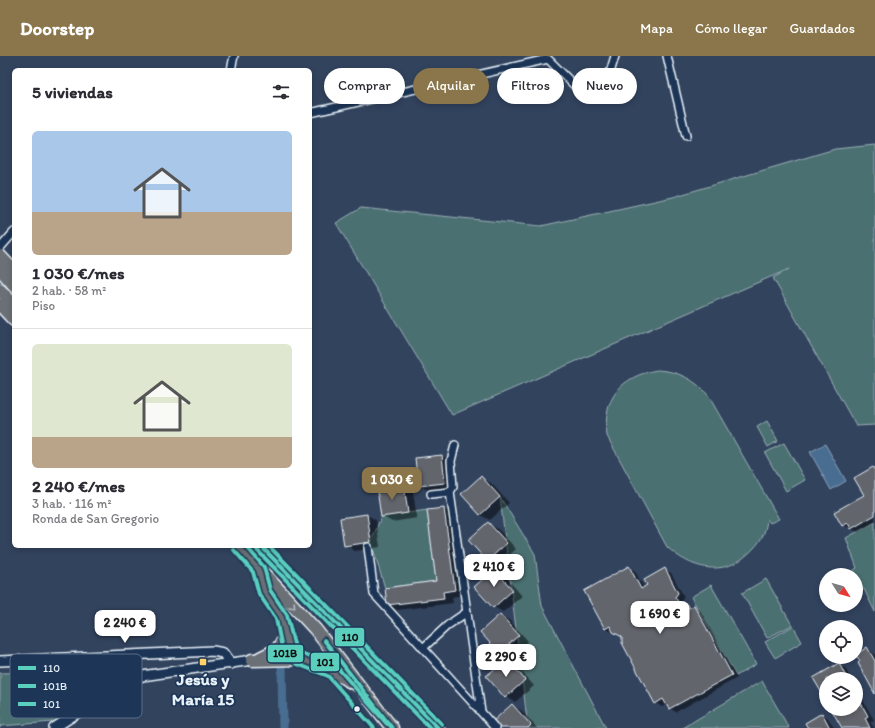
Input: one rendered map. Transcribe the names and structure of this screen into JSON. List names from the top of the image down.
{
  "places": {
    "transit": ["Jesús y María 15"]
  },
  "lines": ["transit line 110", "transit line 101", "transit line 101B"],
  "legend": ["110", "101B", "101"],
  "north": "bottom right",
  "page": {
    "header": "Doorstep",
    "nav": ["Mapa", "Cómo llegar", "Guardados"],
    "chip": [
      "Comprar",
      "Alquilar",
      "Filtros",
      "Nuevo"
    ],
    "heading": "5 viviendas",
    "list": [
      {
        "name": "1 030 €/mes",
        "note": "2 hab. · 58 m² · Piso"
      },
      {
        "name": "2 240 €/mes",
        "note": "3 hab. · 116 m² · Ronda de San Gregorio"
      }
    ],
    "price": [
      "1 030 €",
      "2 410 €",
      "1 690 €",
      "2 240 €",
      "2 290 €"
    ]
  }
}
